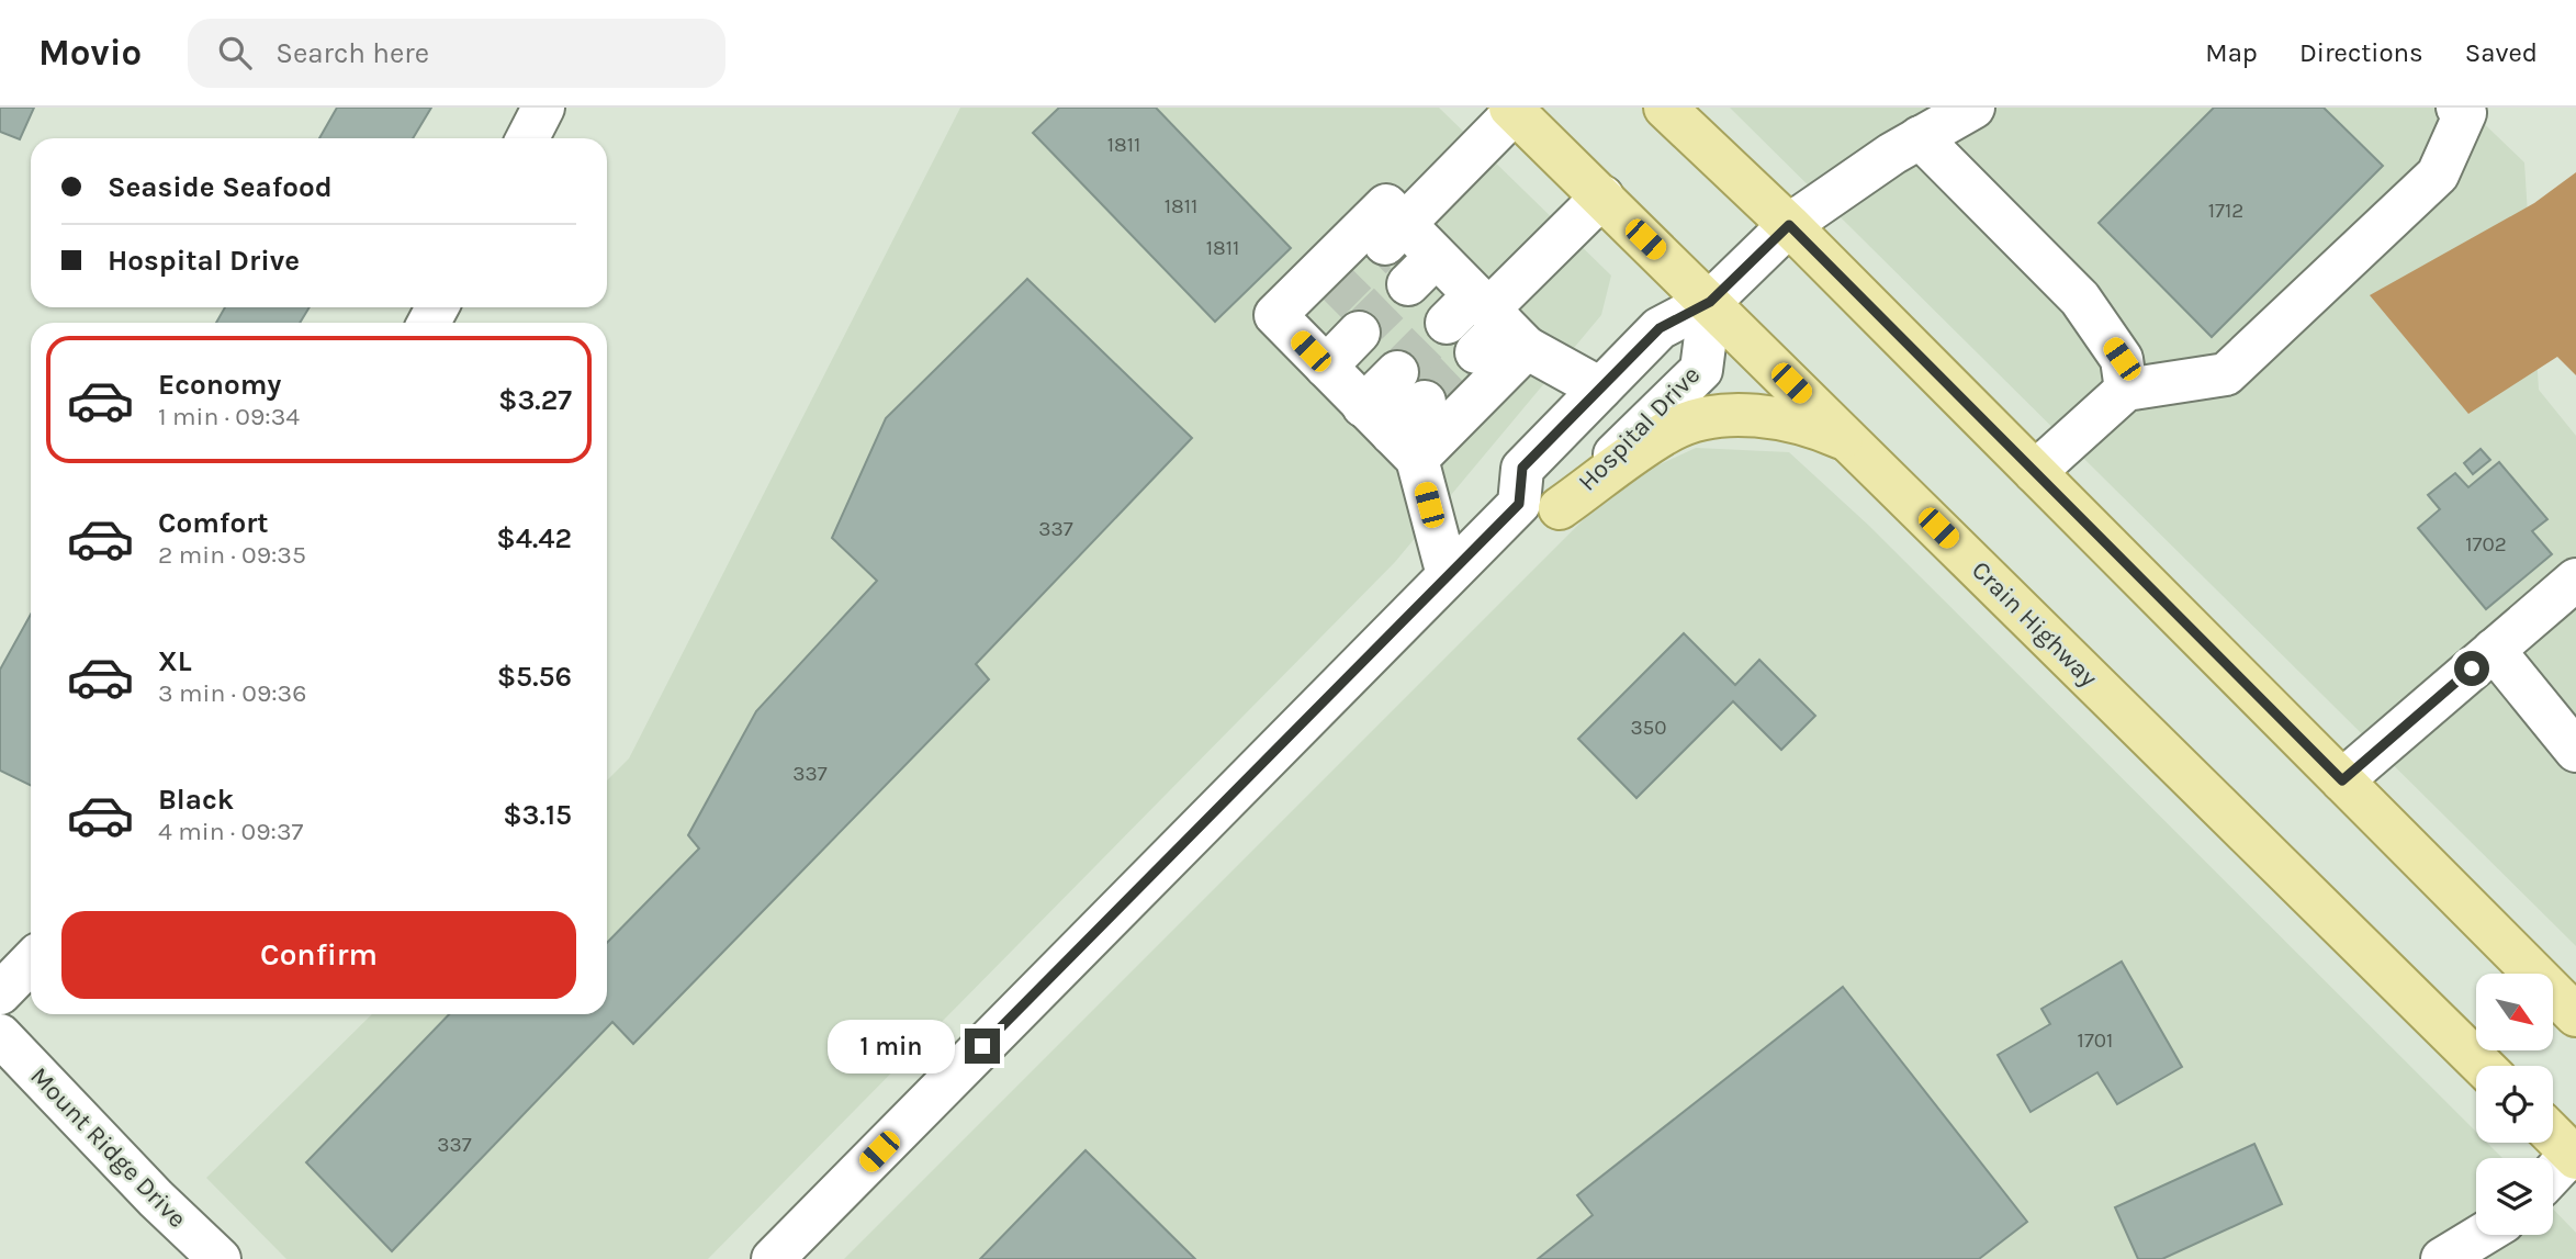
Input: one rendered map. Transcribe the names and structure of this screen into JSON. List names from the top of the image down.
{
  "streets": {
    "main road": ["Crain Highway"],
    "street": ["Hospital Drive", "Mount Ridge Drive"]
  },
  "crossings": [
    ["Hospital Drive", "Crain Highway"]
  ],
  "house_numbers": [
    "1811",
    "1811",
    "1712",
    "1811",
    "337",
    "1702",
    "350",
    "337",
    "1701",
    "337"
  ],
  "north": "bottom right",
  "page": {
    "header": "Movio",
    "search": "Search here",
    "nav": ["Map", "Directions", "Saved"],
    "banner": ["Seaside Seafood", "Hospital Drive"],
    "list": [
      {
        "name": "Economy",
        "note": "1 min · 09:34",
        "value": "$3.27"
      },
      {
        "name": "Comfort",
        "note": "2 min · 09:35",
        "value": "$4.42"
      },
      {
        "name": "XL",
        "note": "3 min · 09:36",
        "value": "$5.56"
      },
      {
        "name": "Black",
        "note": "4 min · 09:37",
        "value": "$3.15"
      }
    ],
    "buttons": "Confirm",
    "bubble": "1 min"
  }
}
